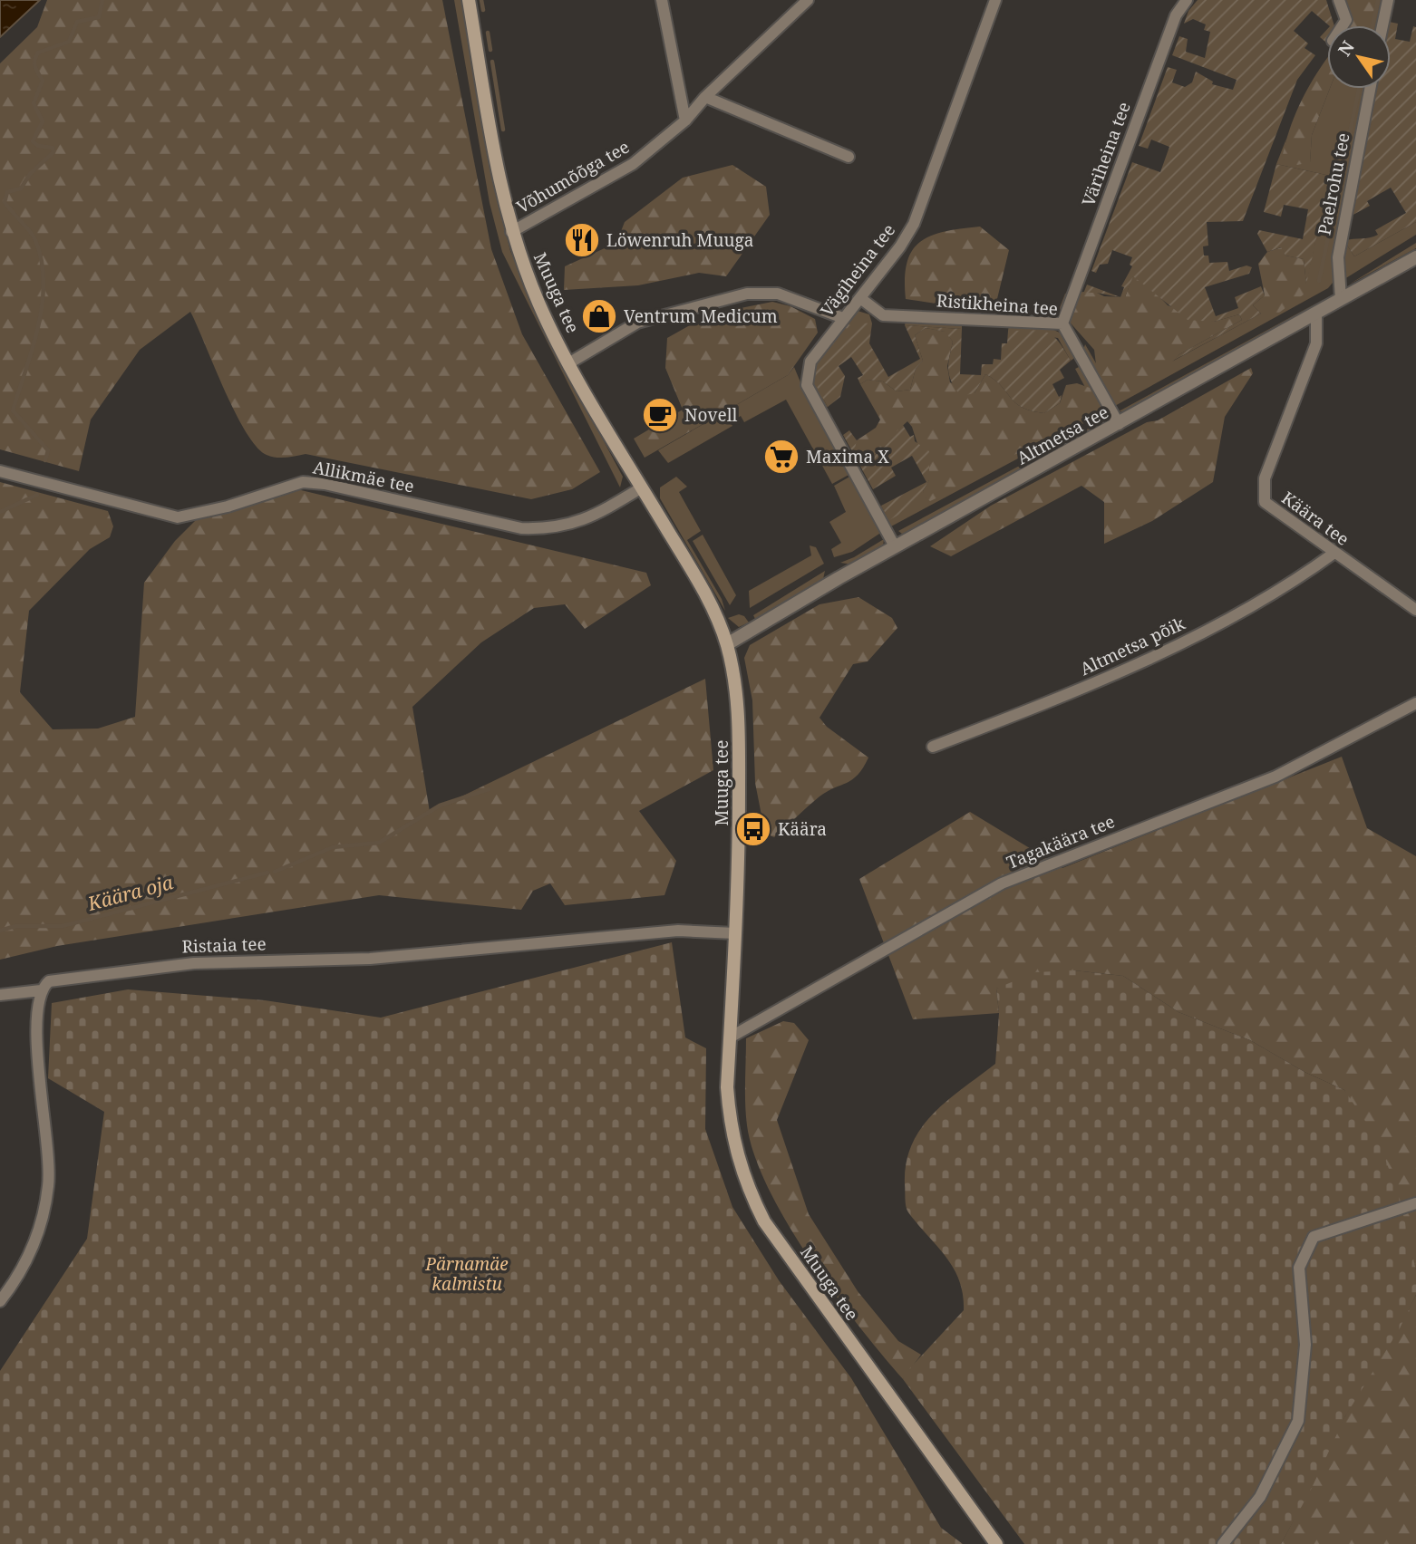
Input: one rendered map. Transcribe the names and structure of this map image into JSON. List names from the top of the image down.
{
  "streets": {
    "main road": ["Muuga tee"],
    "street": [
      "Väriheina tee",
      "Võhumõõga tee",
      "Paelrohu tee",
      "Vägiheina tee",
      "Ristikheina tee",
      "Altmetsa tee",
      "Allikmäe tee",
      "Käära tee",
      "Altmetsa põik",
      "Tagakäära tee",
      "Ristaia tee"
    ]
  },
  "crossings": [
    ["Väriheina tee", "Ristikheina tee"],
    ["Võhumõõga tee", "Muuga tee"],
    ["Paelrohu tee", "Altmetsa tee"],
    ["Vägiheina tee", "Ristikheina tee"],
    ["Vägiheina tee", "Altmetsa tee"],
    ["Muuga tee", "Altmetsa tee"],
    ["Muuga tee", "Allikmäe tee"],
    ["Muuga tee", "Tagakäära tee"],
    ["Muuga tee", "Ristaia tee"],
    ["Ristikheina tee", "Altmetsa tee"],
    ["Altmetsa tee", "Käära tee"],
    ["Käära tee", "Altmetsa põik"]
  ],
  "water": ["Käära oja"],
  "parks": ["Pärnamäe kalmistu"],
  "places": {
    "restaurant": ["Löwenruh Muuga"],
    "shop": ["Ventrum Medicum"],
    "cafe": ["Novell"],
    "supermarket": ["Maxima X"],
    "bus stop": ["Käära"]
  },
  "north": "top left"
}
